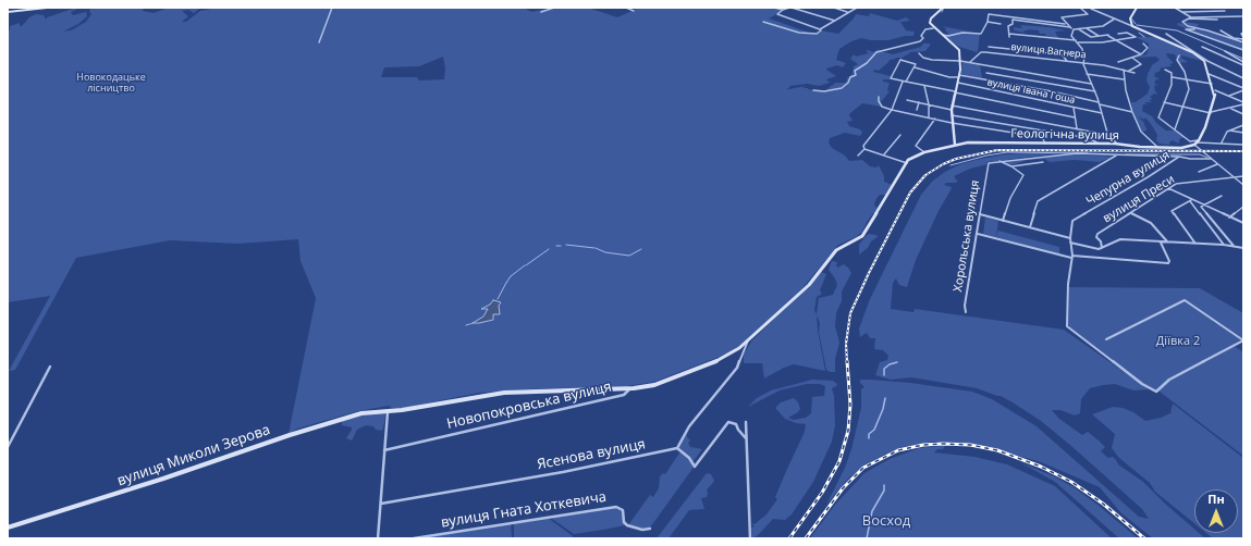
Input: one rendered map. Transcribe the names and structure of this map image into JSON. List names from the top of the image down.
{
  "streets": {
    "street": [
      "вулиця Вагнера",
      "вулиця Івана Гоша",
      "Геологічна вулиця",
      "Чепурна вулиця",
      "вулиця Преси",
      "Хорольська вулиця",
      "Новопокровська вулиця",
      "Ясенова вулиця",
      "вулиця Миколи Зерова",
      "вулиця Гната Хоткевича"
    ]
  },
  "crossings": [
    ["Новопокровська вулиця", "вулиця Миколи Зерова"]
  ],
  "parks": ["Новокодацьке лісництво", "Діївка 2", "Восход"],
  "north": "top"
}
